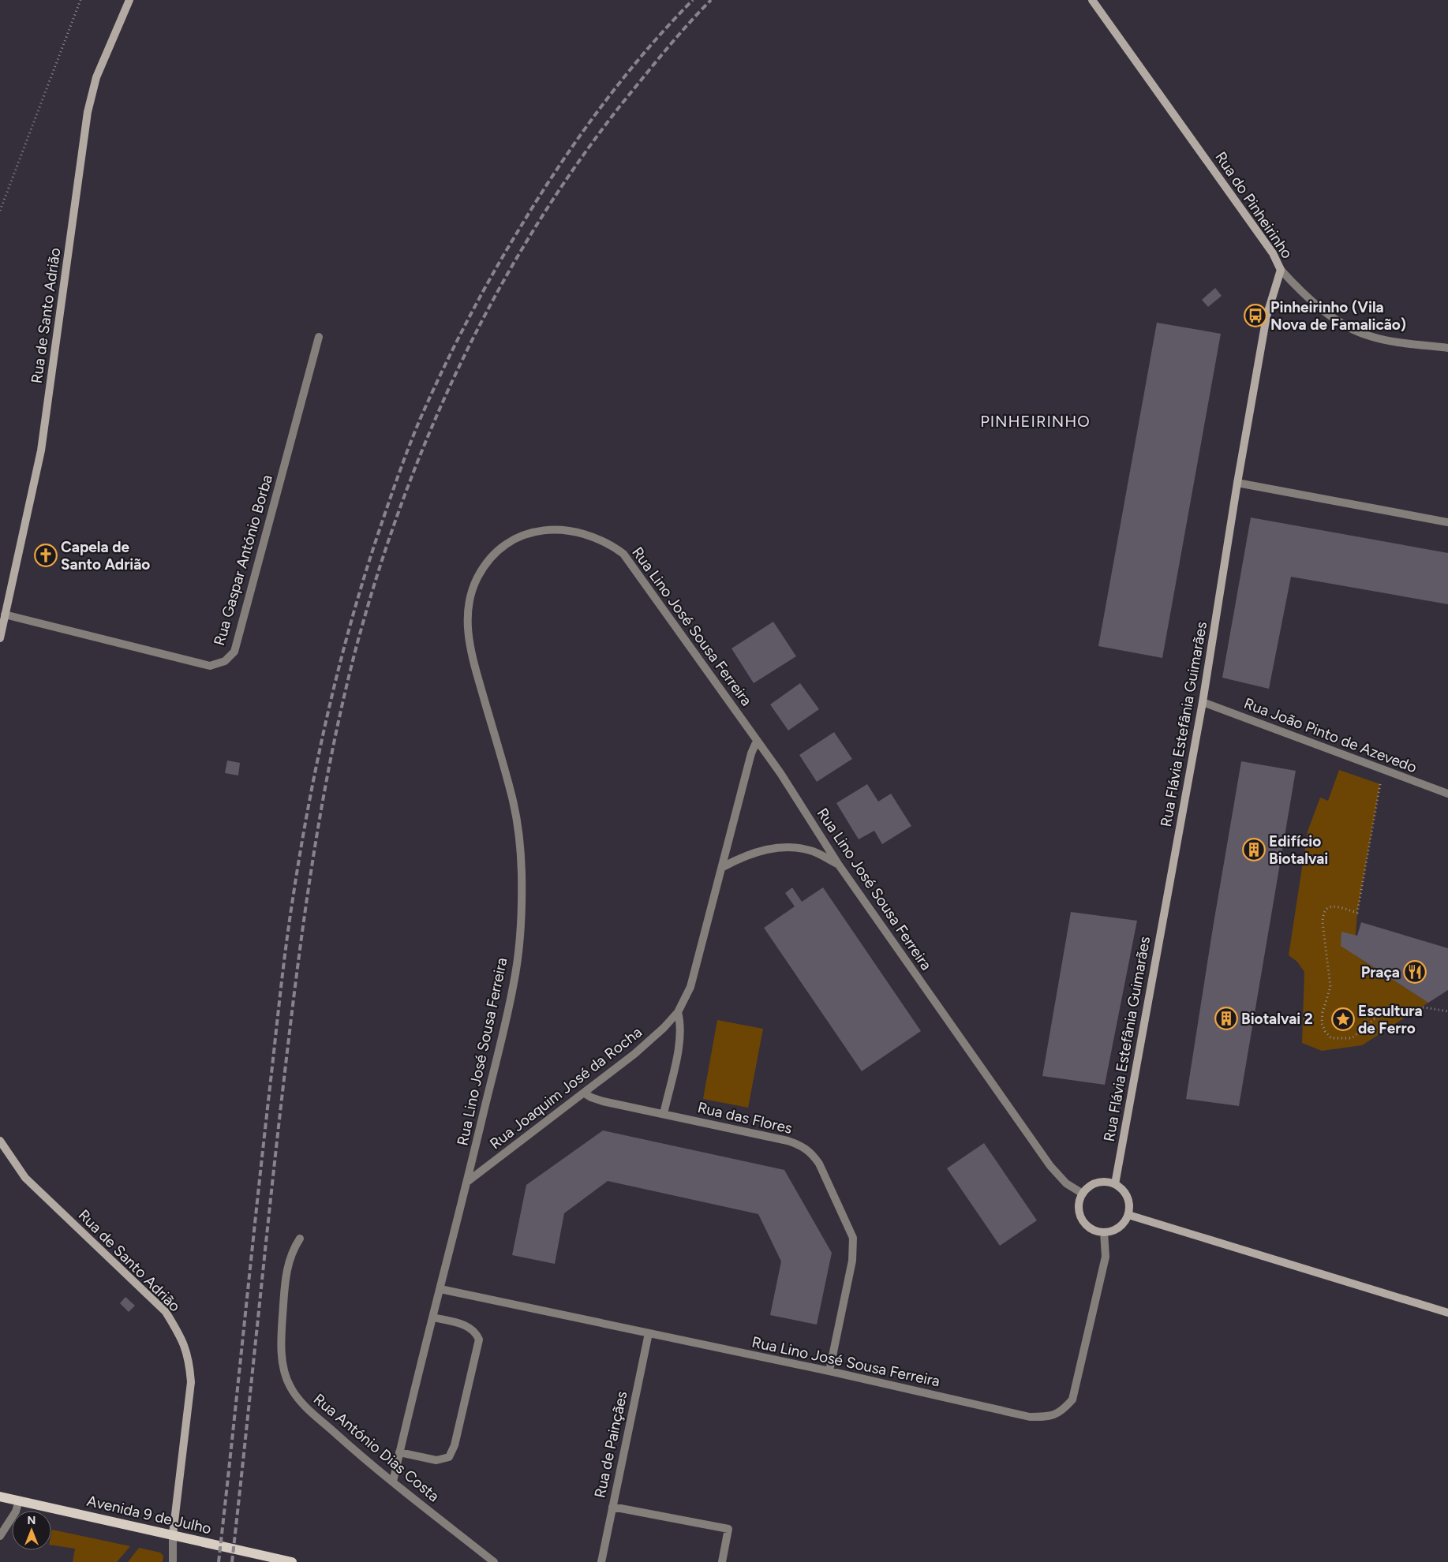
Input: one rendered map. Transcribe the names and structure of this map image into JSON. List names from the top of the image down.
{
  "streets": {
    "main road": ["Avenida 9 de Julho"],
    "street": [
      "Rua do Pinheirinho",
      "Rua de Santo Adrião",
      "Rua Gaspar António Borba",
      "Rua Lino José Sousa Ferreira",
      "Rua Flávia Estefânia Guimarães",
      "Rua João Pinto de Azevedo",
      "Rua Joaquim José da Rocha",
      "Rua das Flores",
      "Rua de Painçães",
      "Rua António Dias Costa"
    ]
  },
  "crossings": [
    ["Rua do Pinheirinho", "Rua Flávia Estefânia Guimarães"],
    ["Rua de Santo Adrião", "Rua Gaspar António Borba"],
    ["Rua de Santo Adrião", "Avenida 9 de Julho"],
    ["Rua Lino José Sousa Ferreira", "Rua Flávia Estefânia Guimarães"],
    ["Rua Lino José Sousa Ferreira", "Rua Joaquim José da Rocha"],
    ["Rua Lino José Sousa Ferreira", "Rua das Flores"],
    ["Rua Lino José Sousa Ferreira", "Rua de Painçães"],
    ["Rua Lino José Sousa Ferreira", "Rua António Dias Costa"],
    ["Rua Flávia Estefânia Guimarães", "Rua João Pinto de Azevedo"],
    ["Rua Joaquim José da Rocha", "Rua das Flores"]
  ],
  "districts": ["PINHEIRINHO"],
  "places": {
    "bus stop": ["Pinheirinho (Vila Nova de Famalicão)"],
    "church": ["Capela de Santo Adrião"],
    "building": ["Edifício Biotalvai", "Biotalvai 2"],
    "restaurant": ["Praça"],
    "place": ["Escultura de Ferro"]
  },
  "north": "top"
}
